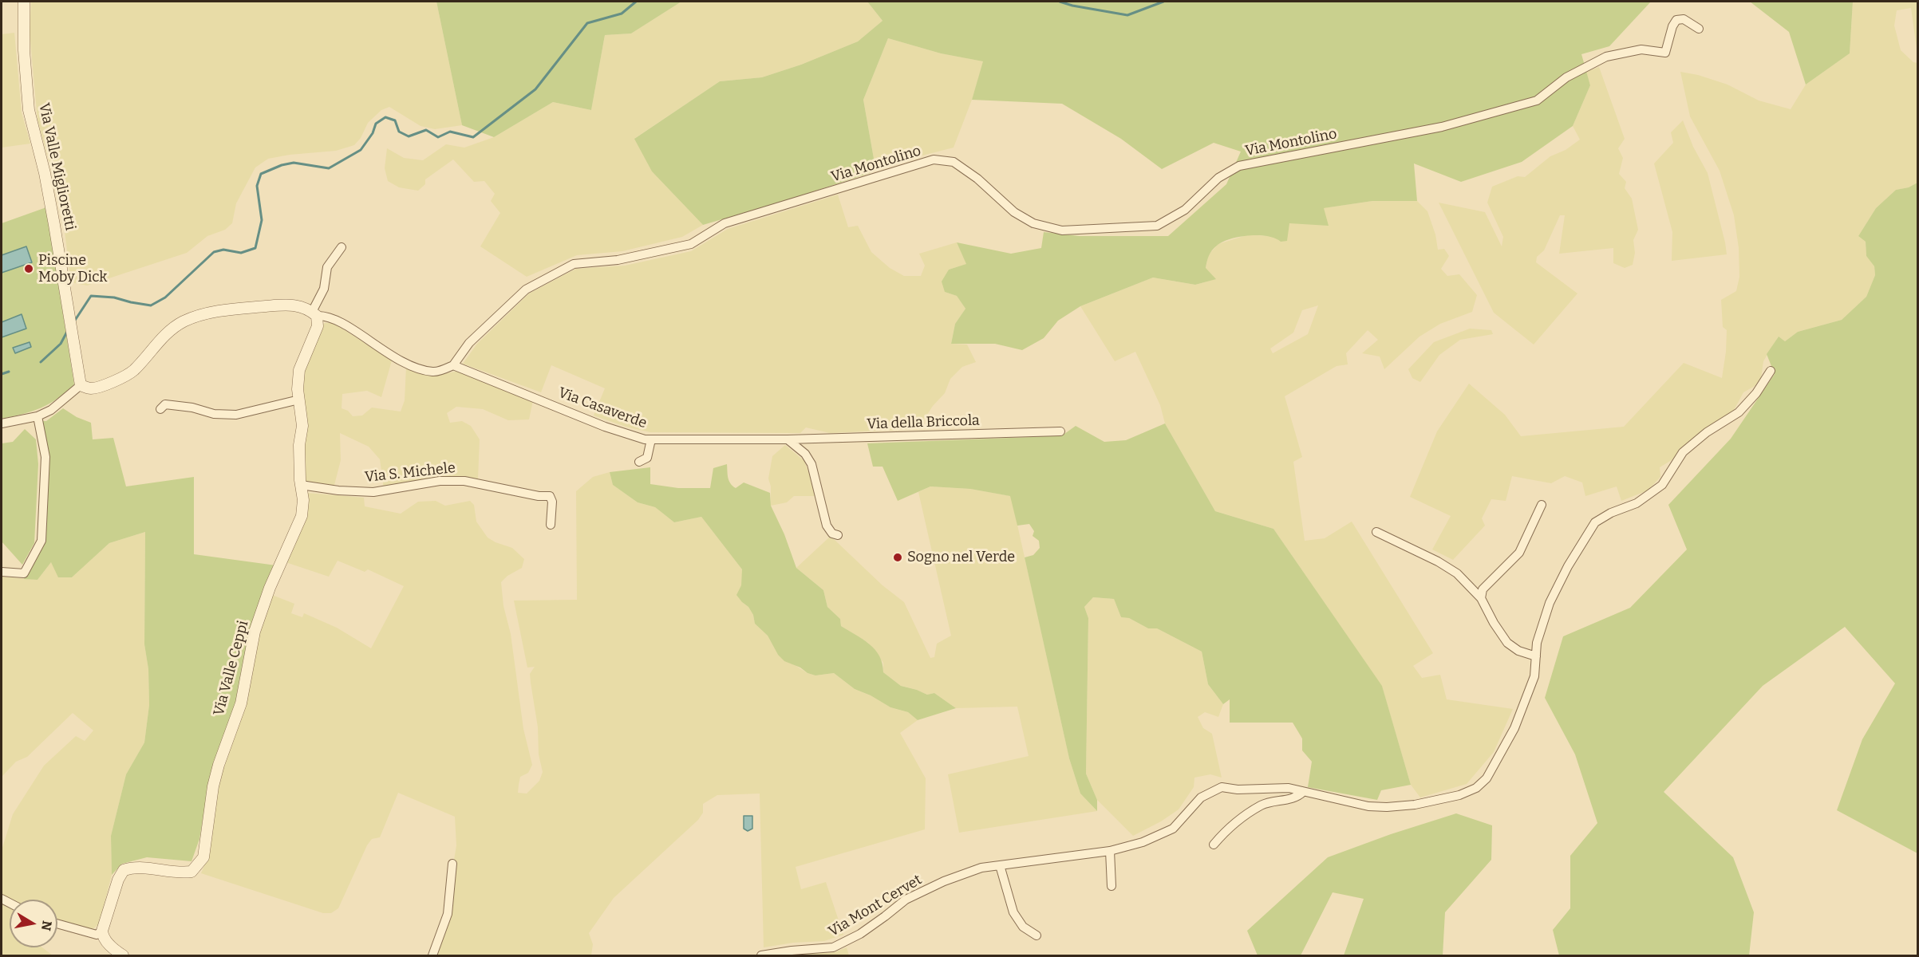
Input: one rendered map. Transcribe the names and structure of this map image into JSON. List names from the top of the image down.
{
  "streets": {
    "street": [
      "Via Montolino",
      "Via Valle Miglioretti",
      "Via Casaverde",
      "Via della Briccola",
      "Via S. Michele",
      "Via Valle Ceppi",
      "Via Mont Cervet"
    ]
  },
  "crossings": [
    ["Via Montolino", "Via Casaverde"],
    ["Via Casaverde", "Via della Briccola"],
    ["Via S. Michele", "Via Valle Ceppi"]
  ],
  "places": ["Piscine Moby Dick", "Sogno nel Verde"],
  "north": "right"
}
